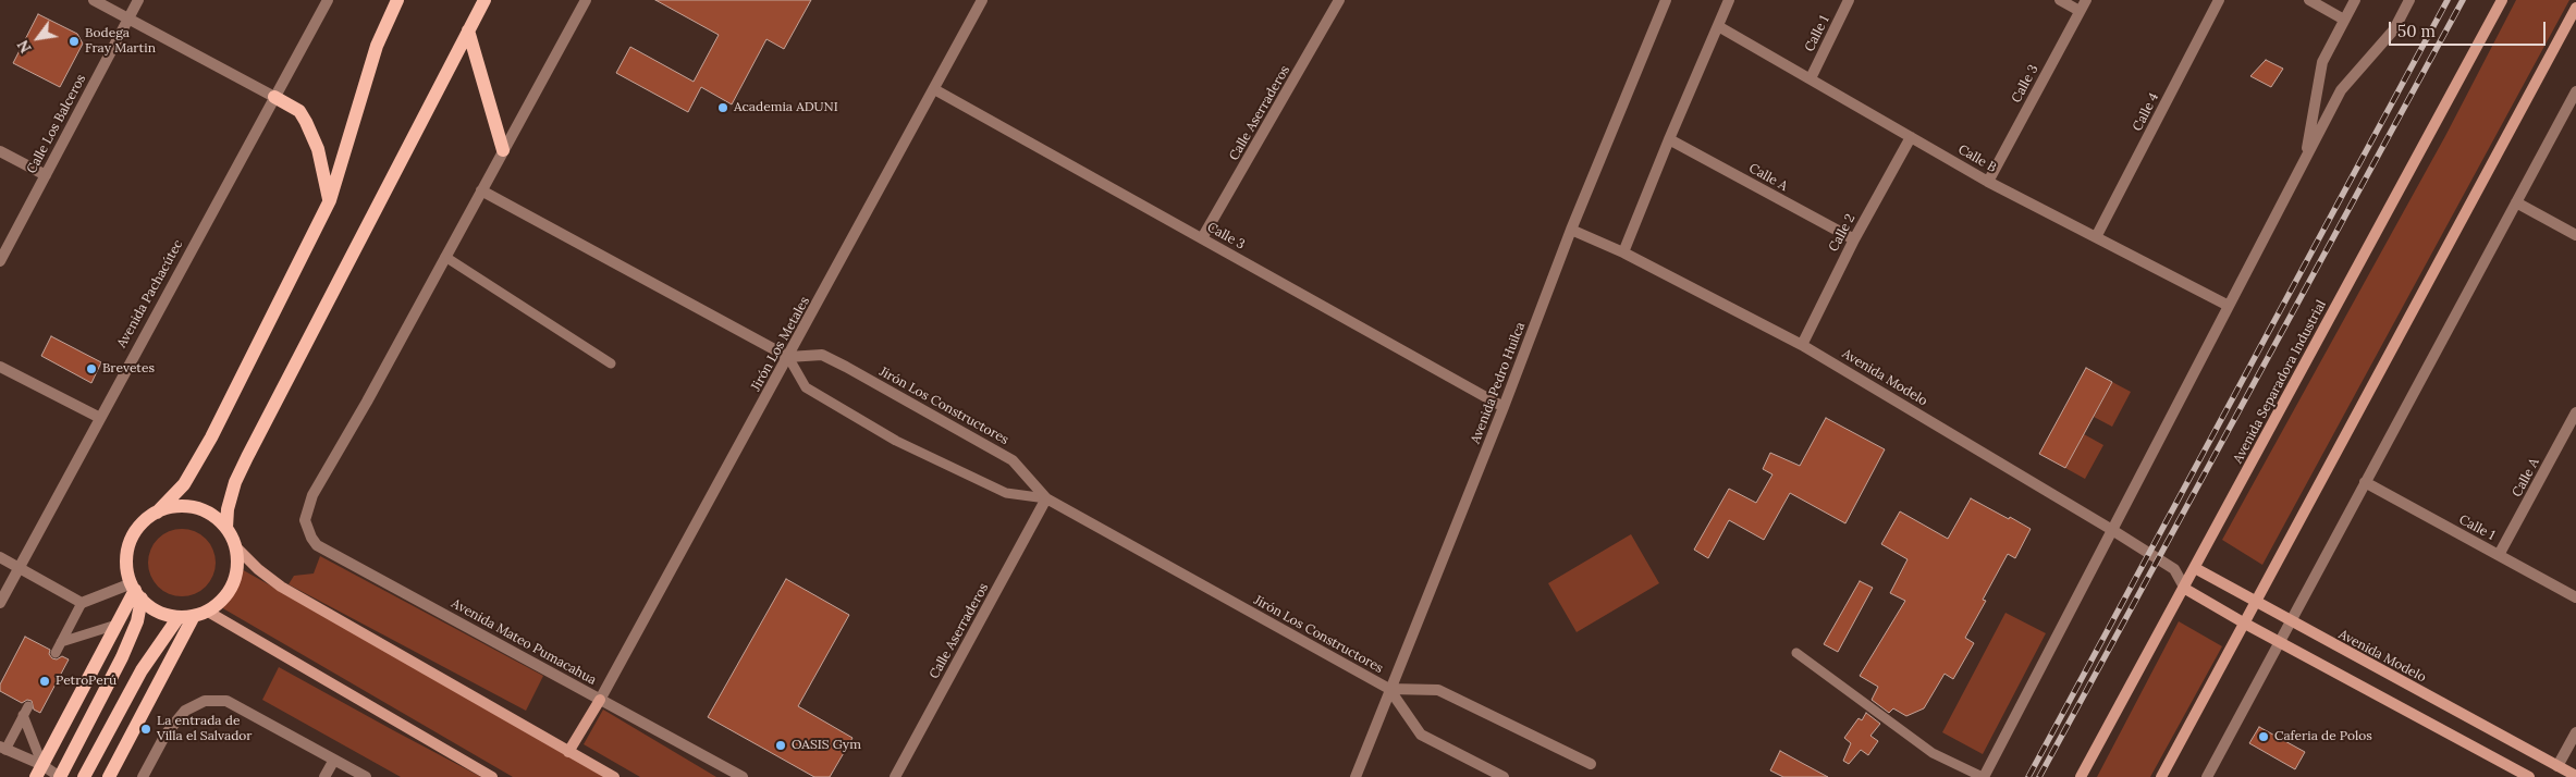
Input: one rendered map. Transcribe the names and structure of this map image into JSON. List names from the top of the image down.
{
  "streets": {
    "main road": ["Avenida Modelo", "Avenida Separadora Industrial"],
    "street": [
      "Calle 1",
      "Calle 3",
      "Calle 4",
      "Calle Aserraderos",
      "Calle Los Balceros",
      "Calle B",
      "Calle A",
      "Calle 2",
      "Avenida Pachacútec",
      "Jirón Los Metales",
      "Avenida Pedro Huilca",
      "Jirón Los Constructores",
      "Avenida Mateo Pumacahua"
    ]
  },
  "crossings": [
    ["Calle 1", "Calle B"],
    ["Calle 1", "Calle A"],
    ["Calle 3", "Calle Aserraderos"],
    ["Calle 3", "Calle B"],
    ["Calle 3", "Jirón Los Metales"],
    ["Calle 3", "Avenida Pedro Huilca"],
    ["Calle 4", "Calle B"],
    ["Calle Aserraderos", "Jirón Los Constructores"],
    ["Calle B", "Calle 2"],
    ["Calle A", "Calle 2"],
    ["Calle 2", "Avenida Modelo"],
    ["Jirón Los Metales", "Jirón Los Constructores"],
    ["Jirón Los Metales", "Avenida Mateo Pumacahua"],
    ["Avenida Modelo", "Avenida Separadora Industrial"],
    ["Avenida Modelo", "Avenida Pedro Huilca"],
    ["Avenida Pedro Huilca", "Jirón Los Constructores"]
  ],
  "places": [
    "Bodega Fray Martin",
    "Academia ADUNI",
    "Brevetes",
    "PetroPerú",
    "La entrada de Villa el Salvador",
    "Caferia de Polos",
    "OASIS Gym"
  ],
  "scale_bar": "50 m",
  "north": "bottom left"
}
